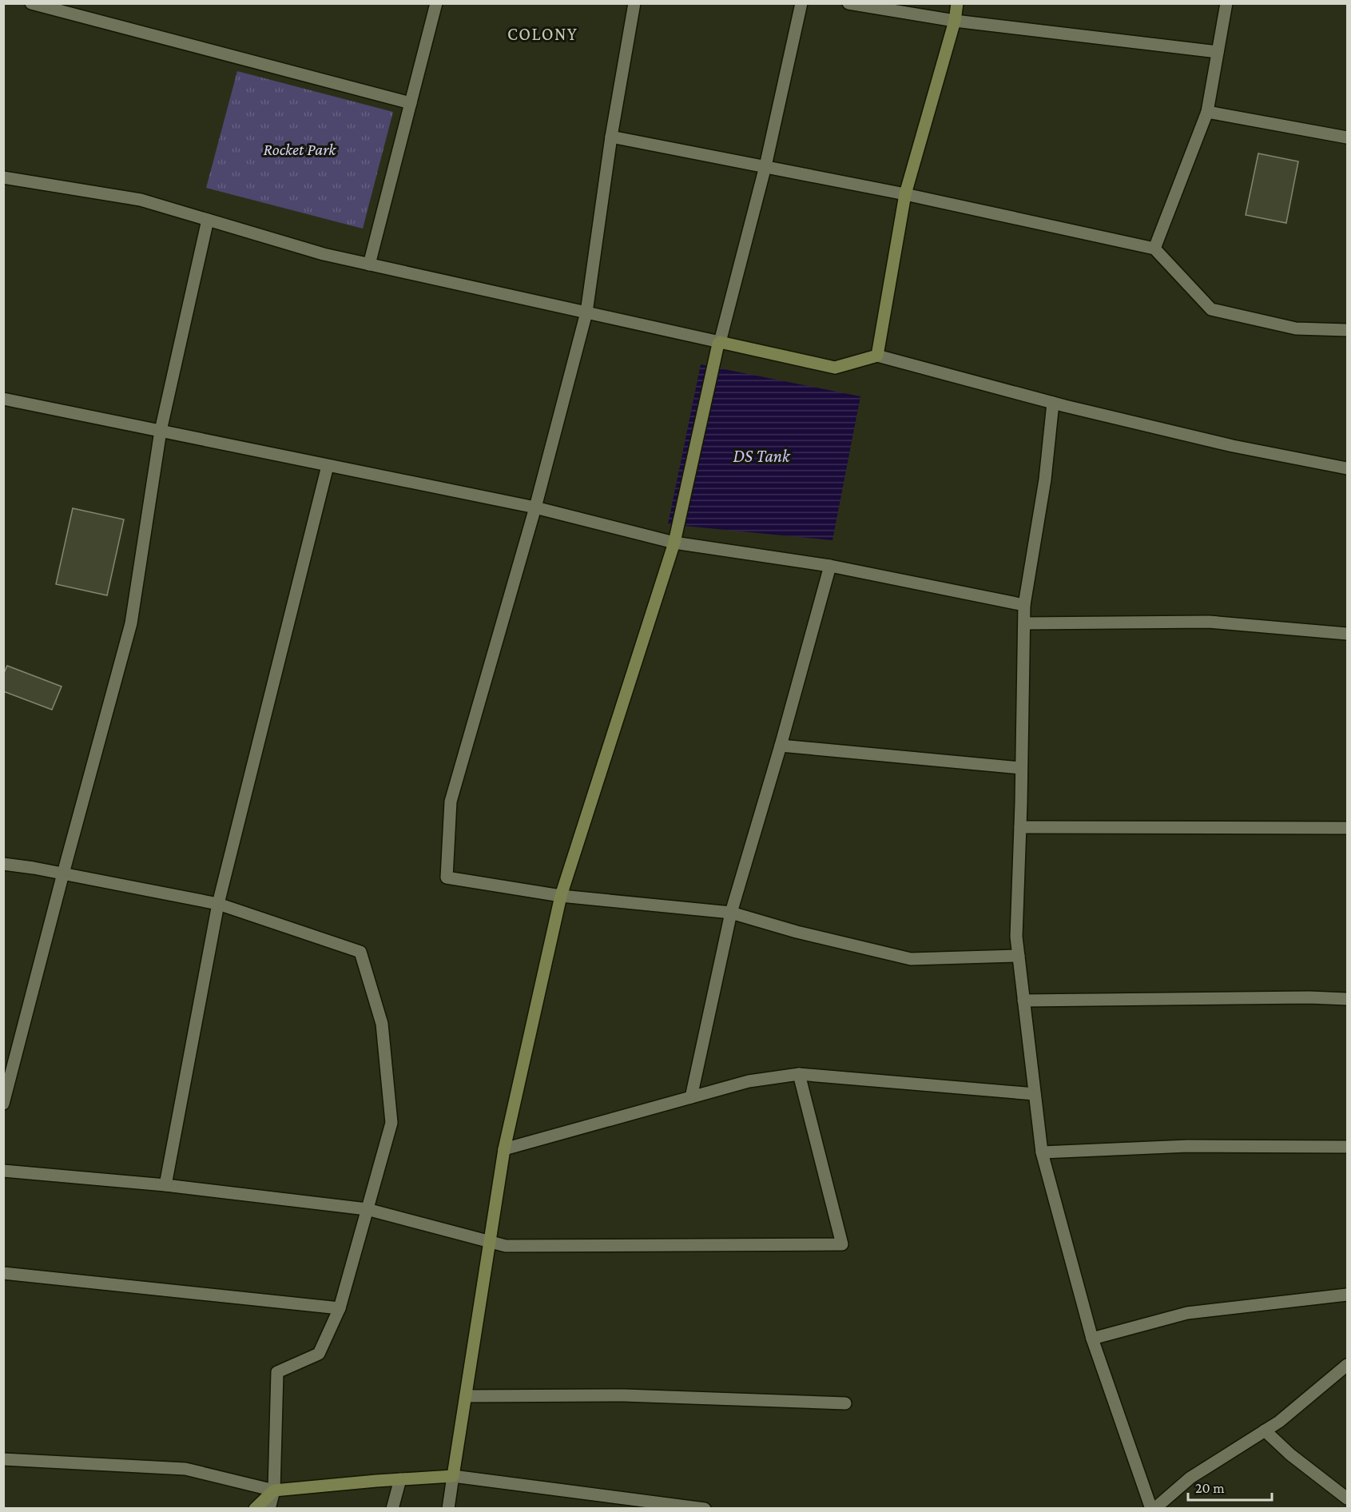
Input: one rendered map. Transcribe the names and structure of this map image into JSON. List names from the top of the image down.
{
  "districts": ["COLONY"],
  "water": ["DS Tank"],
  "parks": ["Rocket Park"],
  "scale_bar": "20 m"
}
